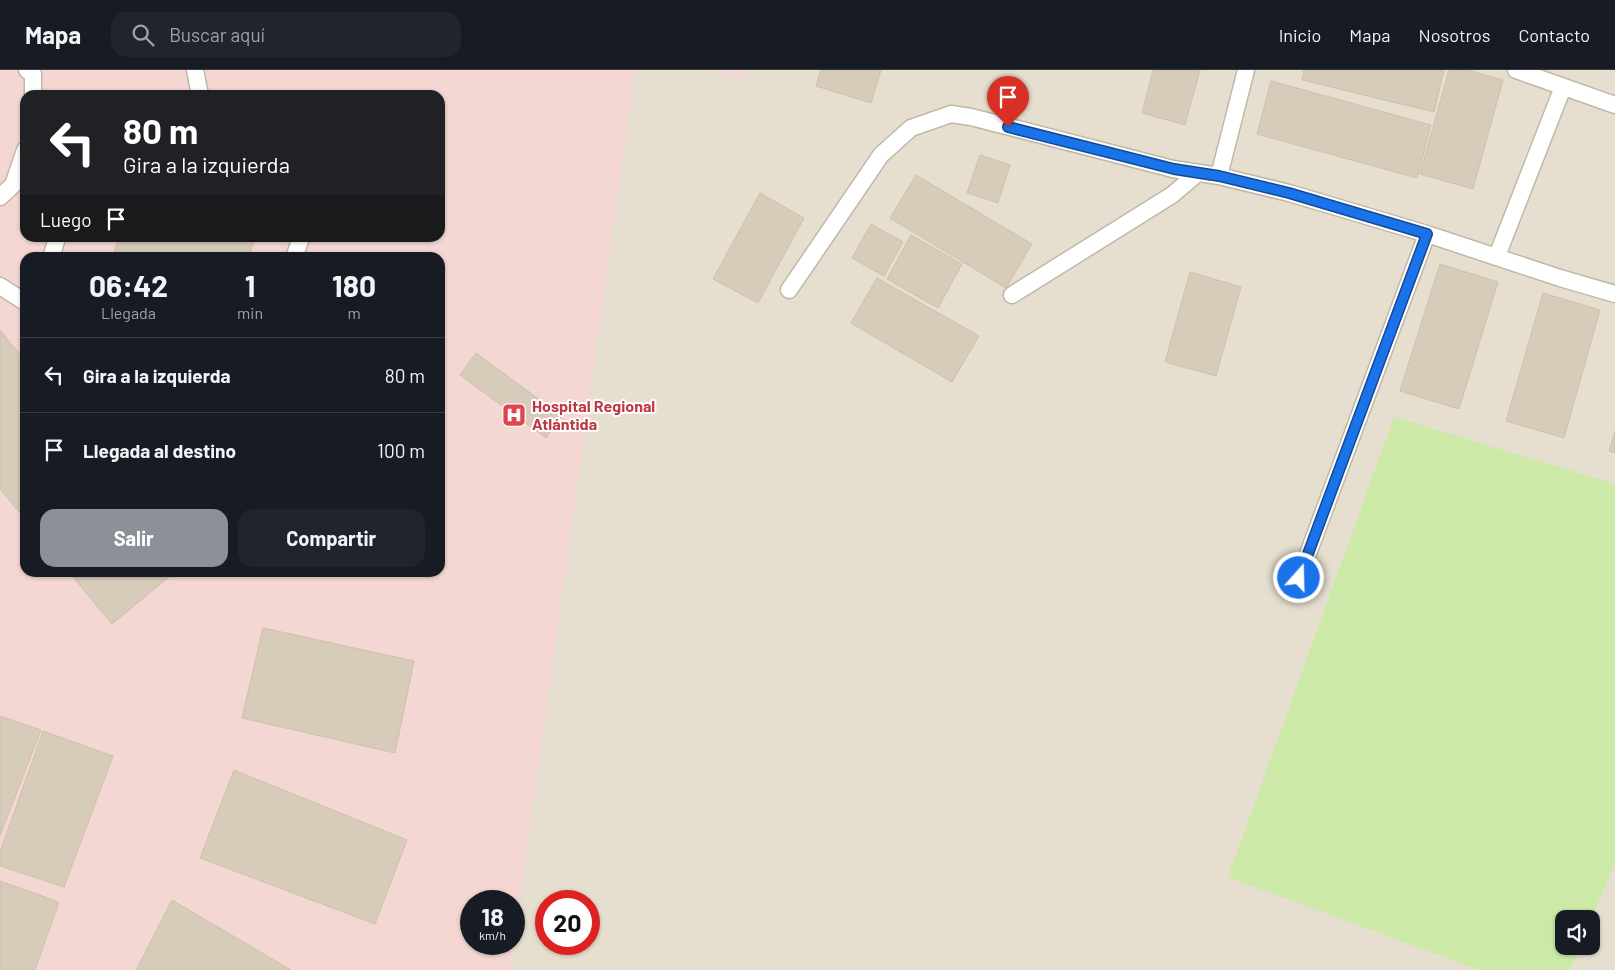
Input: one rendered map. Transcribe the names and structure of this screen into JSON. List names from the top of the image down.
{
  "places": {
    "hospital": ["Hospital Regional Atlántida"]
  },
  "page": {
    "header": "Mapa",
    "search": "Buscar aquí",
    "nav": [
      "Inicio",
      "Mapa",
      "Nosotros",
      "Contacto"
    ],
    "turn": ["80 m", "Gira a la izquierda"],
    "then": "Luego",
    "eta": [
      "06:42",
      "Llegada",
      "1",
      "min",
      "180",
      "m"
    ],
    "list": [
      {
        "name": "Gira a la izquierda",
        "value": "80 m"
      },
      {
        "name": "Llegada al destino",
        "value": "100 m"
      }
    ],
    "buttons": ["Salir", "Compartir"],
    "speed": "18 km/h",
    "limit": "20"
  }
}
